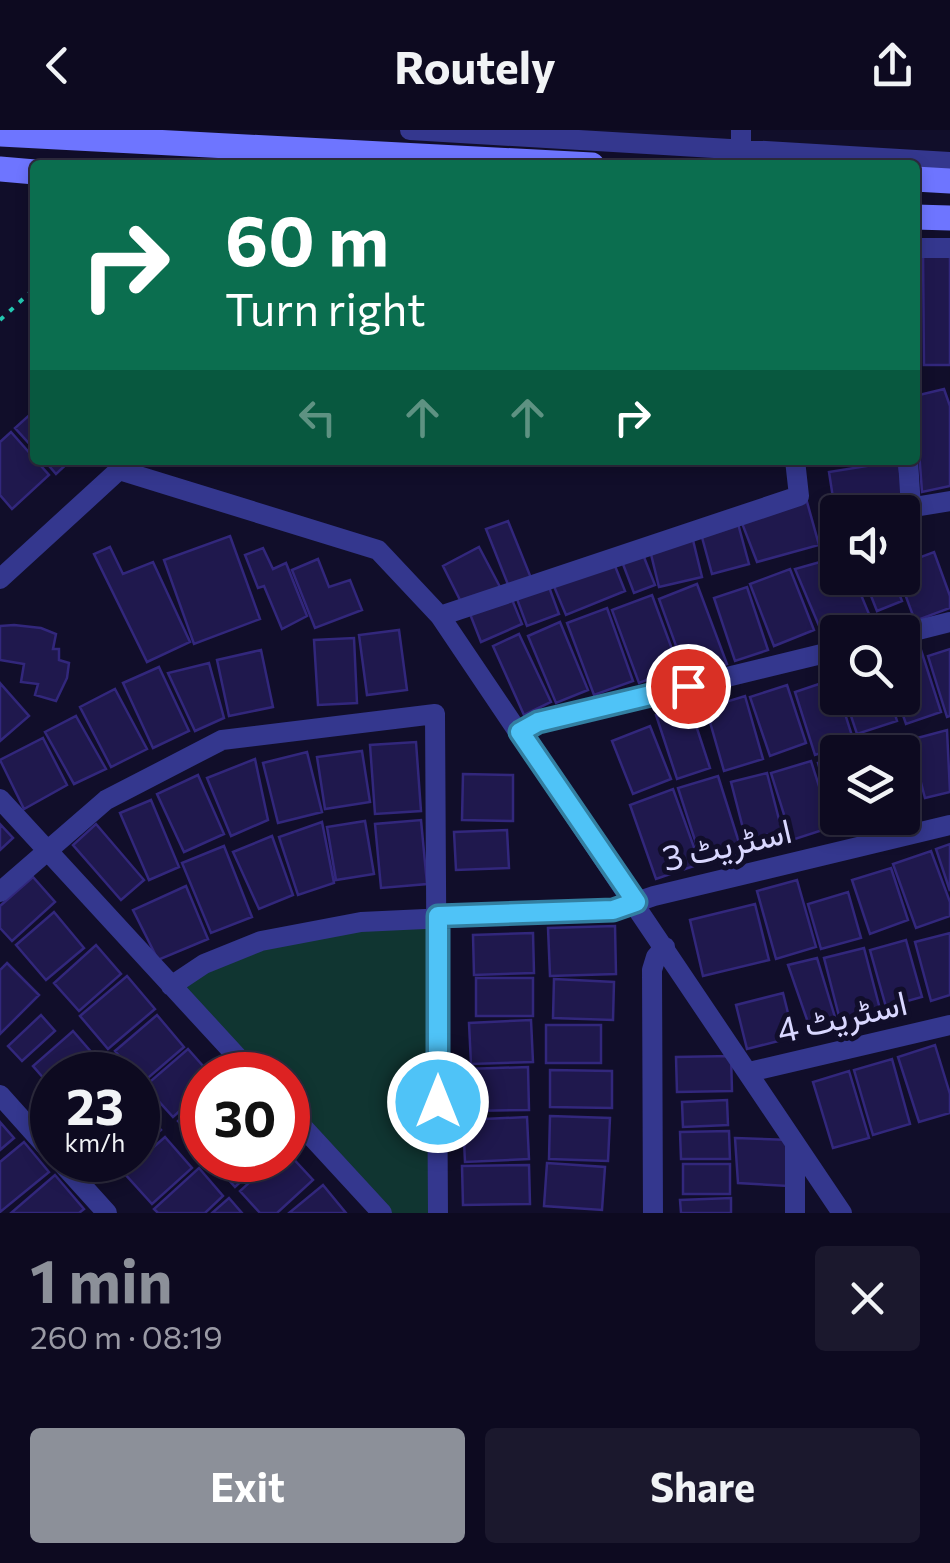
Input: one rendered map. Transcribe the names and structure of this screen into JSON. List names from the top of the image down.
{
  "streets": {
    "street": ["اسٹریٹ 3", "اسٹریٹ 4"]
  },
  "page": {
    "header": "Routely",
    "turn": ["60 m", "Turn right"],
    "speed": "23 km/h",
    "limit": "30",
    "heading": ["1 min", "260 m · 08:19"],
    "buttons": ["Exit", "Share"]
  }
}
